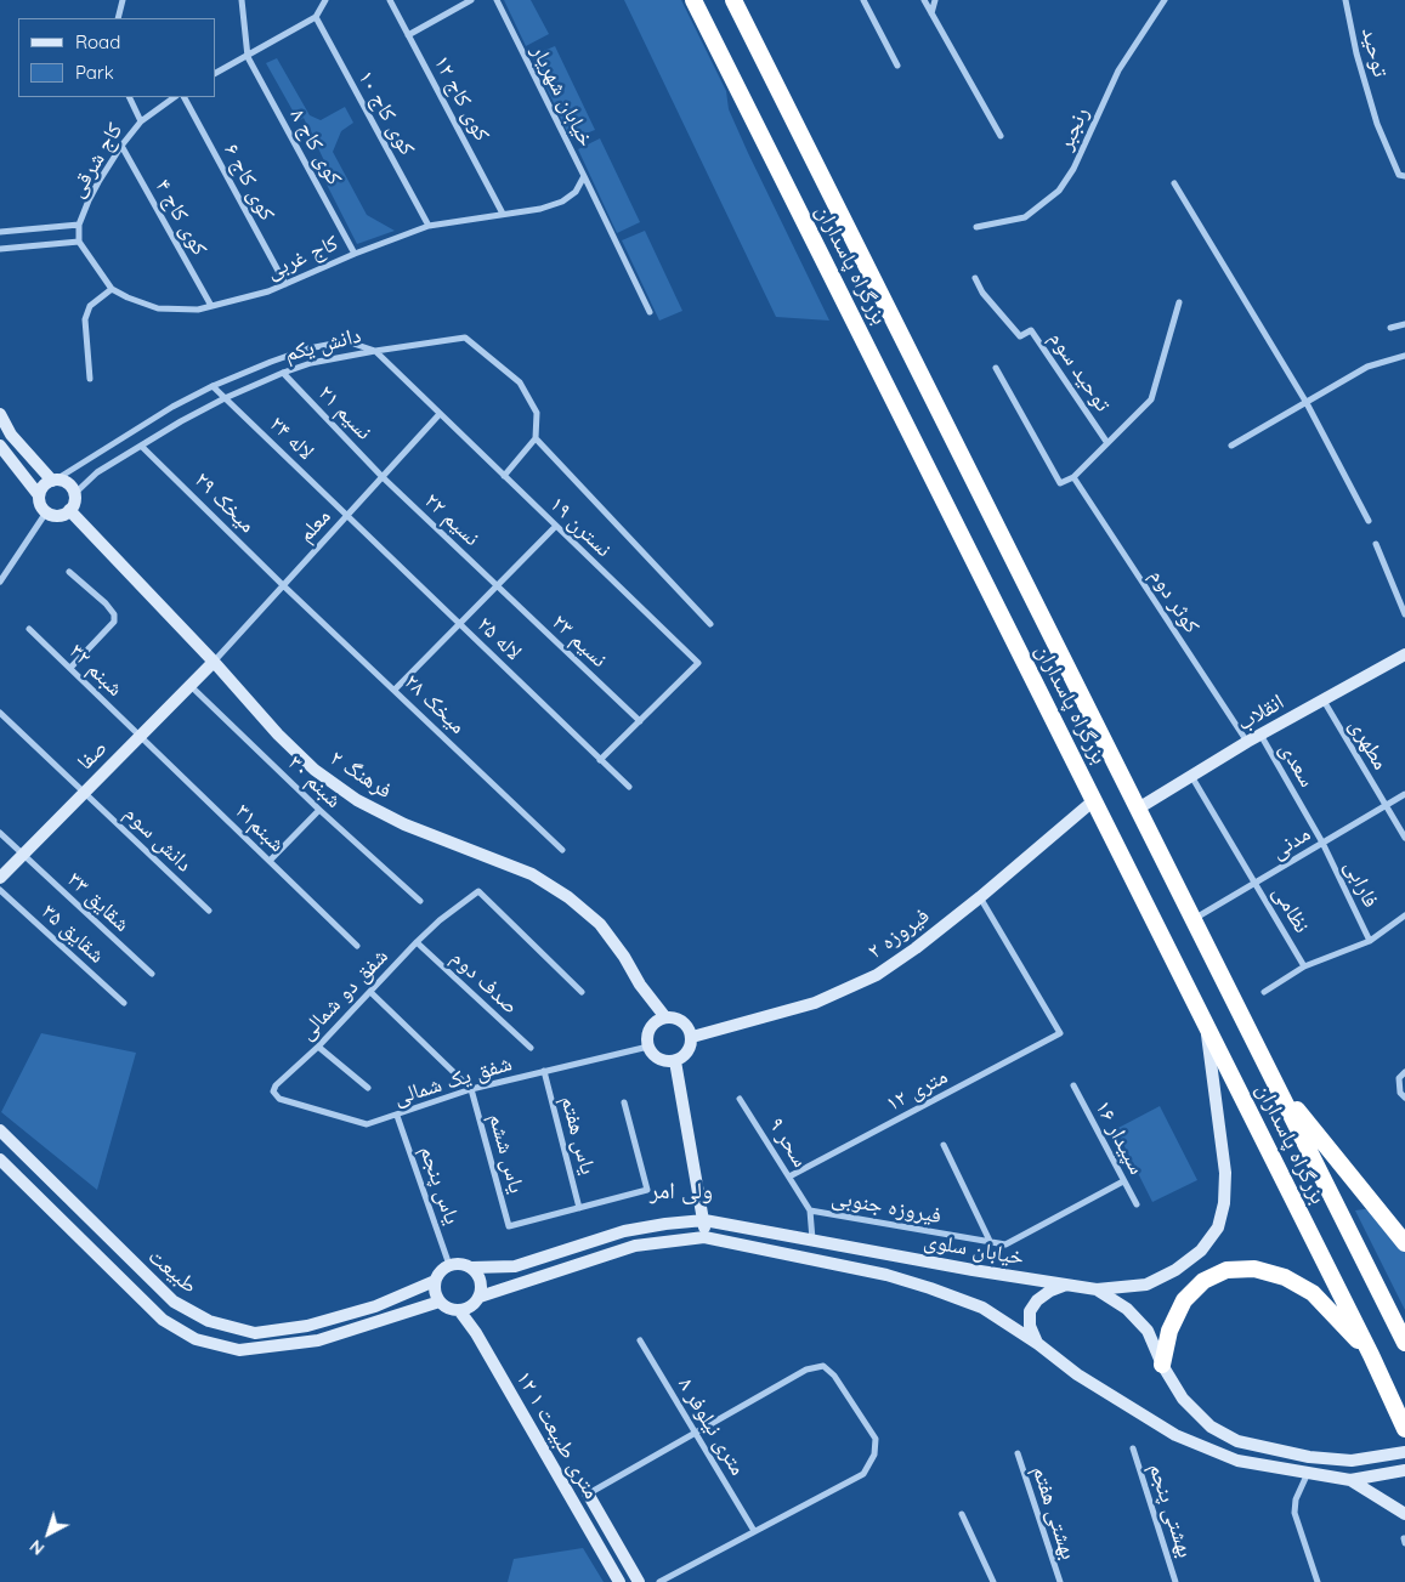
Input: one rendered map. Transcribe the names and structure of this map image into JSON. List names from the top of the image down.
{
  "streets": {
    "highway": ["بزرگراه پاسداران"],
    "main road": [
      "انقلاب",
      "صفا",
      "فرهنگ ۲",
      "فیروزه ٢",
      "خیابان سلوی",
      "طبیعت",
      "۱۲ متری طبیعت ۱"
    ],
    "street": [
      "توحید",
      "خیابان شهریار",
      "کوی کاج ۱۲",
      "کوی کاج ۱۰",
      "رنجبر",
      "کوی کاج ۸",
      "کاج شرقی",
      "کوی کاج ۶",
      "کوی کاج ۴",
      "کاج غربی",
      "دانش یکم",
      "توحید سوم",
      "نسیم ۲۱",
      "لاله ۲۴",
      "میخک ۲۹",
      "نسیم ۲۲",
      "معلم",
      "نسترن ۱۹",
      "کوثر دوم",
      "لاله ۲۵",
      "نسیم ۲۳",
      "شبنم ۳۲",
      "میخک ۲۸",
      "مطهری",
      "سعدی",
      "شبنم ۳۰",
      "شبنم۳۱",
      "دانش سوم",
      "مدنی",
      "فارابی",
      "شقایق ۳۳",
      "نظامی",
      "شقایق ۳۵",
      "صدف دوم",
      "شفق دو شمالی",
      "شفق یک شمالی",
      "۱۲ متری",
      "یاس هفتم",
      "سپیدار ۱۶",
      "سحر ۹",
      "یاس ششم",
      "یاس پنجم",
      "فیروزه جنوبی",
      "۸ متری نیلوفر",
      "بهشتی پنجم",
      "بهشتی هفتم"
    ]
  },
  "crossings": [
    ["خیابان شهریار", "کاج غربی"],
    ["کوی کاج ۱۲", "کاج غربی"],
    ["کوی کاج ۱۰", "کاج غربی"],
    ["کوی کاج ۸", "کاج غربی"],
    ["کاج شرقی", "کوی کاج ۴"],
    ["کوی کاج ۶", "کاج غربی"],
    ["کوی کاج ۴", "کاج غربی"],
    ["بزرگراه پاسداران", "انقلاب"],
    ["بزرگراه پاسداران", "مدنی"],
    ["بزرگراه پاسداران", "فیروزه ٢"],
    ["دانش یکم", "نسیم ۲۱"],
    ["دانش یکم", "لاله ۲۴"],
    ["دانش یکم", "میخک ۲۹"],
    ["دانش یکم", "نسترن ۱۹"],
    ["دانش یکم", "فرهنگ ۲"],
    ["نسیم ۲۱", "نسیم ۲۲"],
    ["نسیم ۲۱", "معلم"],
    ["لاله ۲۴", "معلم"],
    ["لاله ۲۴", "لاله ۲۵"],
    ["میخک ۲۹", "معلم"],
    ["میخک ۲۹", "میخک ۲۸"],
    ["نسیم ۲۲", "معلم"],
    ["نسیم ۲۲", "نسیم ۲۳"],
    ["معلم", "نسترن ۱۹"],
    ["معلم", "لاله ۲۵"],
    ["معلم", "میخک ۲۸"],
    ["معلم", "صفا"],
    ["معلم", "فرهنگ ۲"],
    ["نسترن ۱۹", "نسیم ۲۳"],
    ["کوثر دوم", "انقلاب"],
    ["شبنم ۳۲", "صفا"],
    ["شبنم ۳۲", "شبنم۳۱"],
    ["انقلاب", "مطهری"],
    ["انقلاب", "سعدی"],
    ["انقلاب", "نظامی"],
    ["مطهری", "مدنی"],
    ["صفا", "فرهنگ ۲"],
    ["صفا", "شبنم ۳۰"],
    ["صفا", "شبنم۳۱"],
    ["صفا", "دانش سوم"],
    ["صفا", "شقایق ۳۳"],
    ["سعدی", "مدنی"],
    ["سعدی", "فارابی"],
    ["فرهنگ ۲", "فیروزه ٢"],
    ["فرهنگ ۲", "شفق یک شمالی"],
    ["مدنی", "فارابی"],
    ["مدنی", "نظامی"],
    ["فیروزه ٢", "شفق یک شمالی"],
    ["فیروزه ٢", "۱۲ متری"],
    ["صدف دوم", "شفق دو شمالی"],
    ["شفق دو شمالی", "شفق یک شمالی"],
    ["شفق یک شمالی", "یاس هفتم"],
    ["شفق یک شمالی", "یاس ششم"],
    ["شفق یک شمالی", "یاس پنجم"],
    ["۱۲ متری", "سحر ۹"],
    ["یاس هفتم", "یاس ششم"],
    ["سپیدار ۱۶", "فیروزه جنوبی"],
    ["سحر ۹", "فیروزه جنوبی"],
    ["سحر ۹", "خیابان سلوی"],
    ["یاس پنجم", "خیابان سلوی"],
    ["یاس پنجم", "طبیعت"],
    ["یاس پنجم", "۱۲ متری طبیعت ۱"],
    ["خیابان سلوی", "طبیعت"],
    ["خیابان سلوی", "۱۲ متری طبیعت ۱"],
    ["طبیعت", "۱۲ متری طبیعت ۱"]
  ],
  "districts": ["ولی امر"],
  "legend": ["Road", "Park"],
  "north": "bottom left"
}
